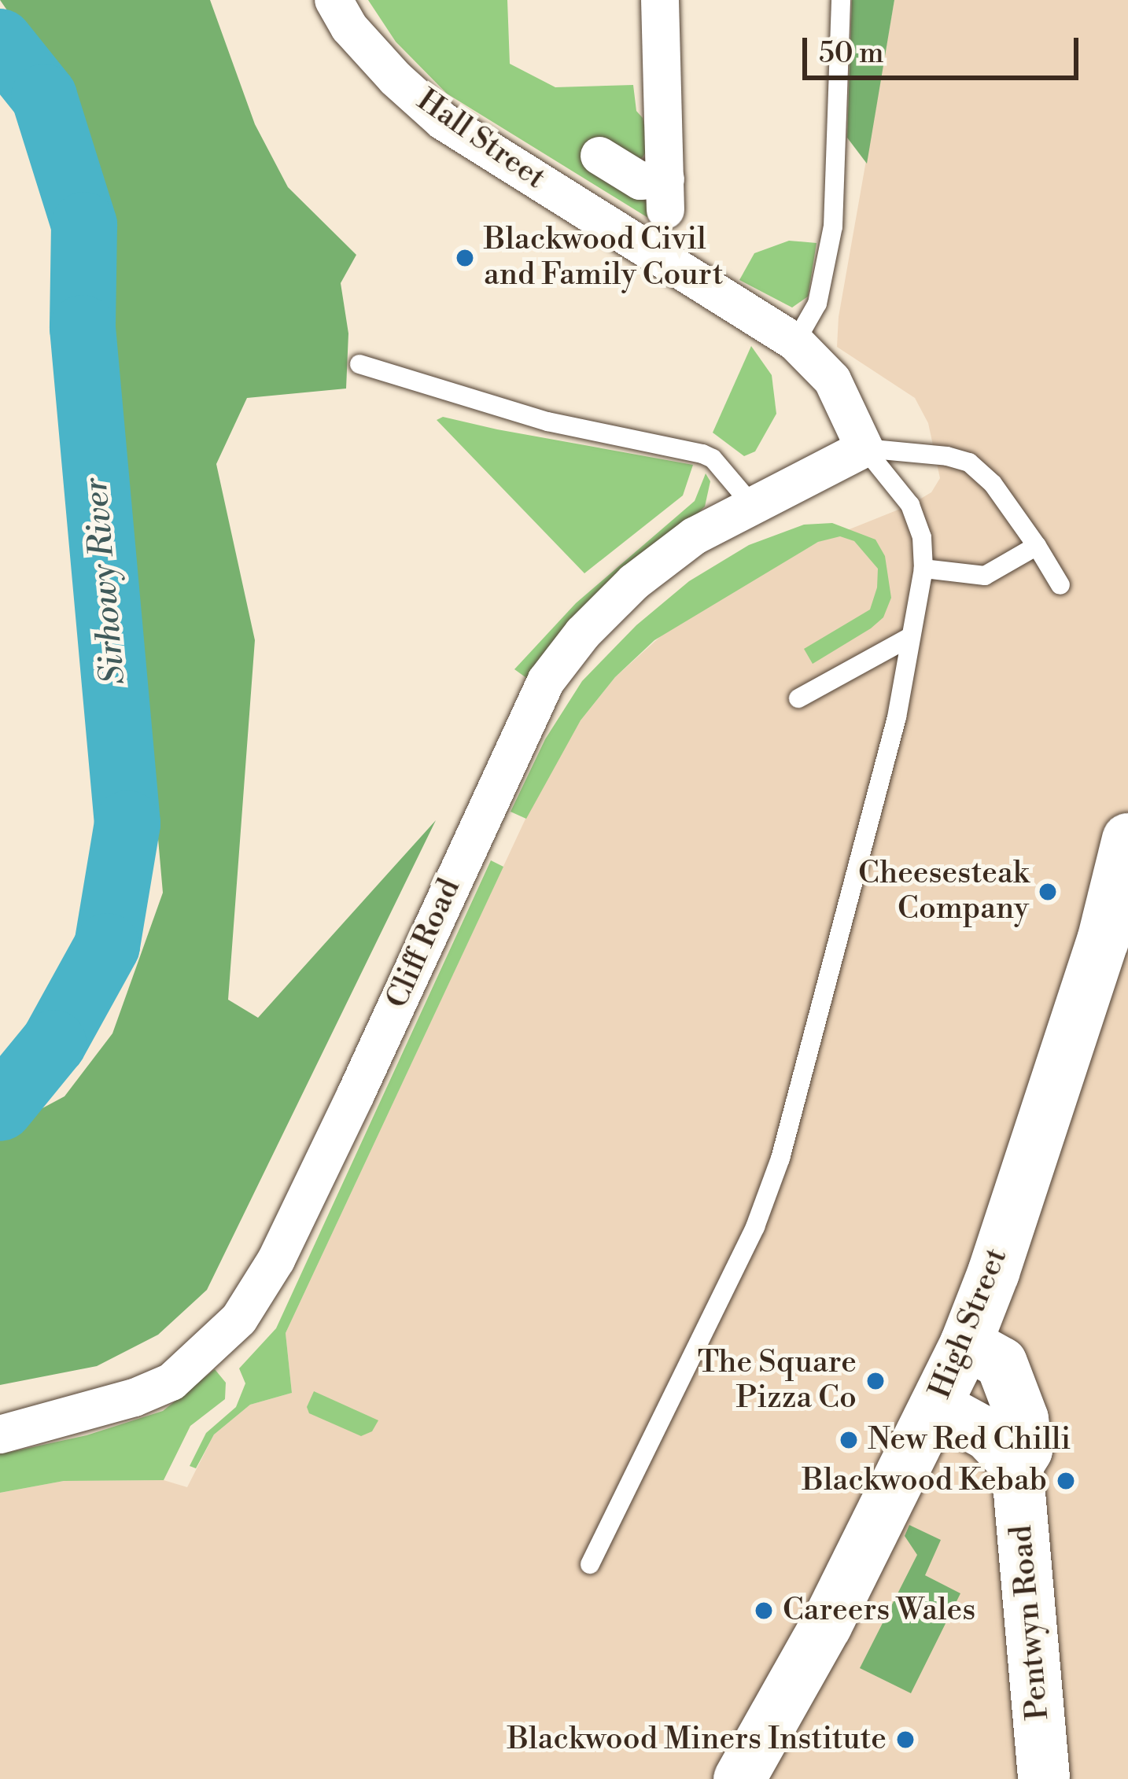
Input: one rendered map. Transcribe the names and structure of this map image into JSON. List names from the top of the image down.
{
  "streets": {
    "main road": ["High Street", "Pentwyn Road"],
    "street": ["Hall Street", "Cliff Road"]
  },
  "crossings": [
    ["Hall Street", "Cliff Road"],
    ["High Street", "Pentwyn Road"]
  ],
  "water": ["Sirhowy River"],
  "places": [
    "Blackwood Civil and Family Court",
    "Cheesesteak Company",
    "The Square Pizza Co",
    "New Red Chilli",
    "Blackwood Kebab",
    "Careers Wales",
    "Blackwood Miners Institute"
  ],
  "scale_bar": "50 m"
}
